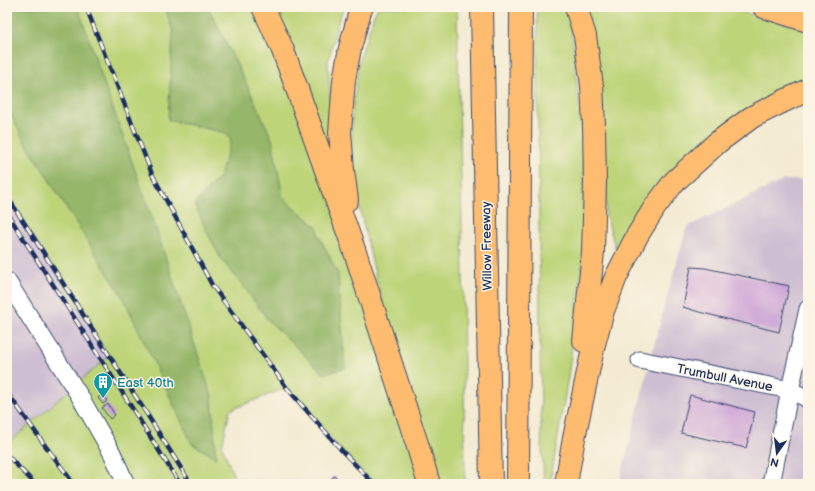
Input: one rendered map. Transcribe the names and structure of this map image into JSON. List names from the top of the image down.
{
  "streets": {
    "highway": ["Willow Freeway"],
    "street": ["Trumbull Avenue"]
  },
  "places": {
    "building": ["East 40th"]
  },
  "north": "bottom"
}
